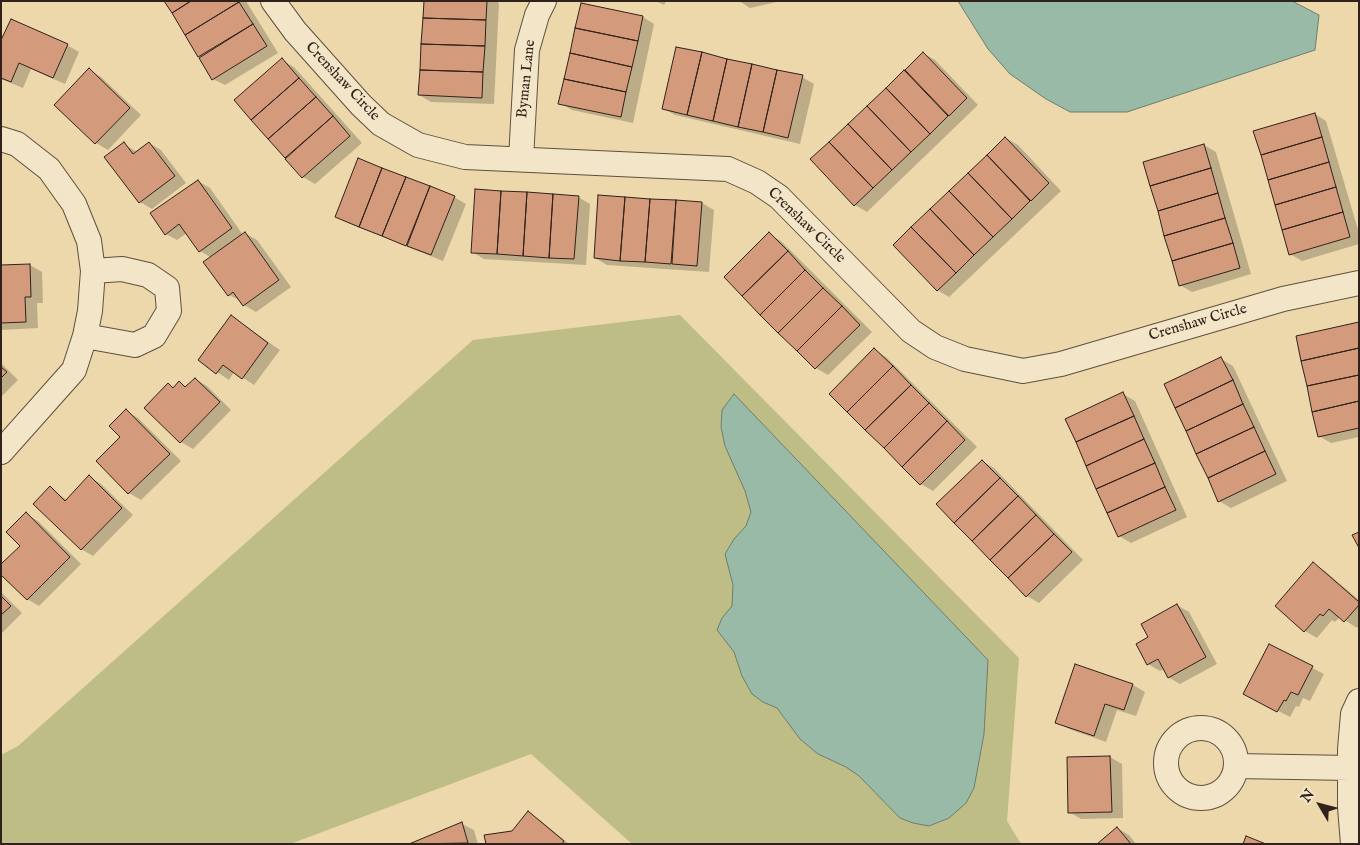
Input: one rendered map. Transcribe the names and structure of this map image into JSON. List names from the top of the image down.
{
  "streets": {
    "street": ["Byman Lane", "Crenshaw Circle"]
  },
  "crossings": [
    ["Byman Lane", "Crenshaw Circle"]
  ],
  "north": "top left"
}
